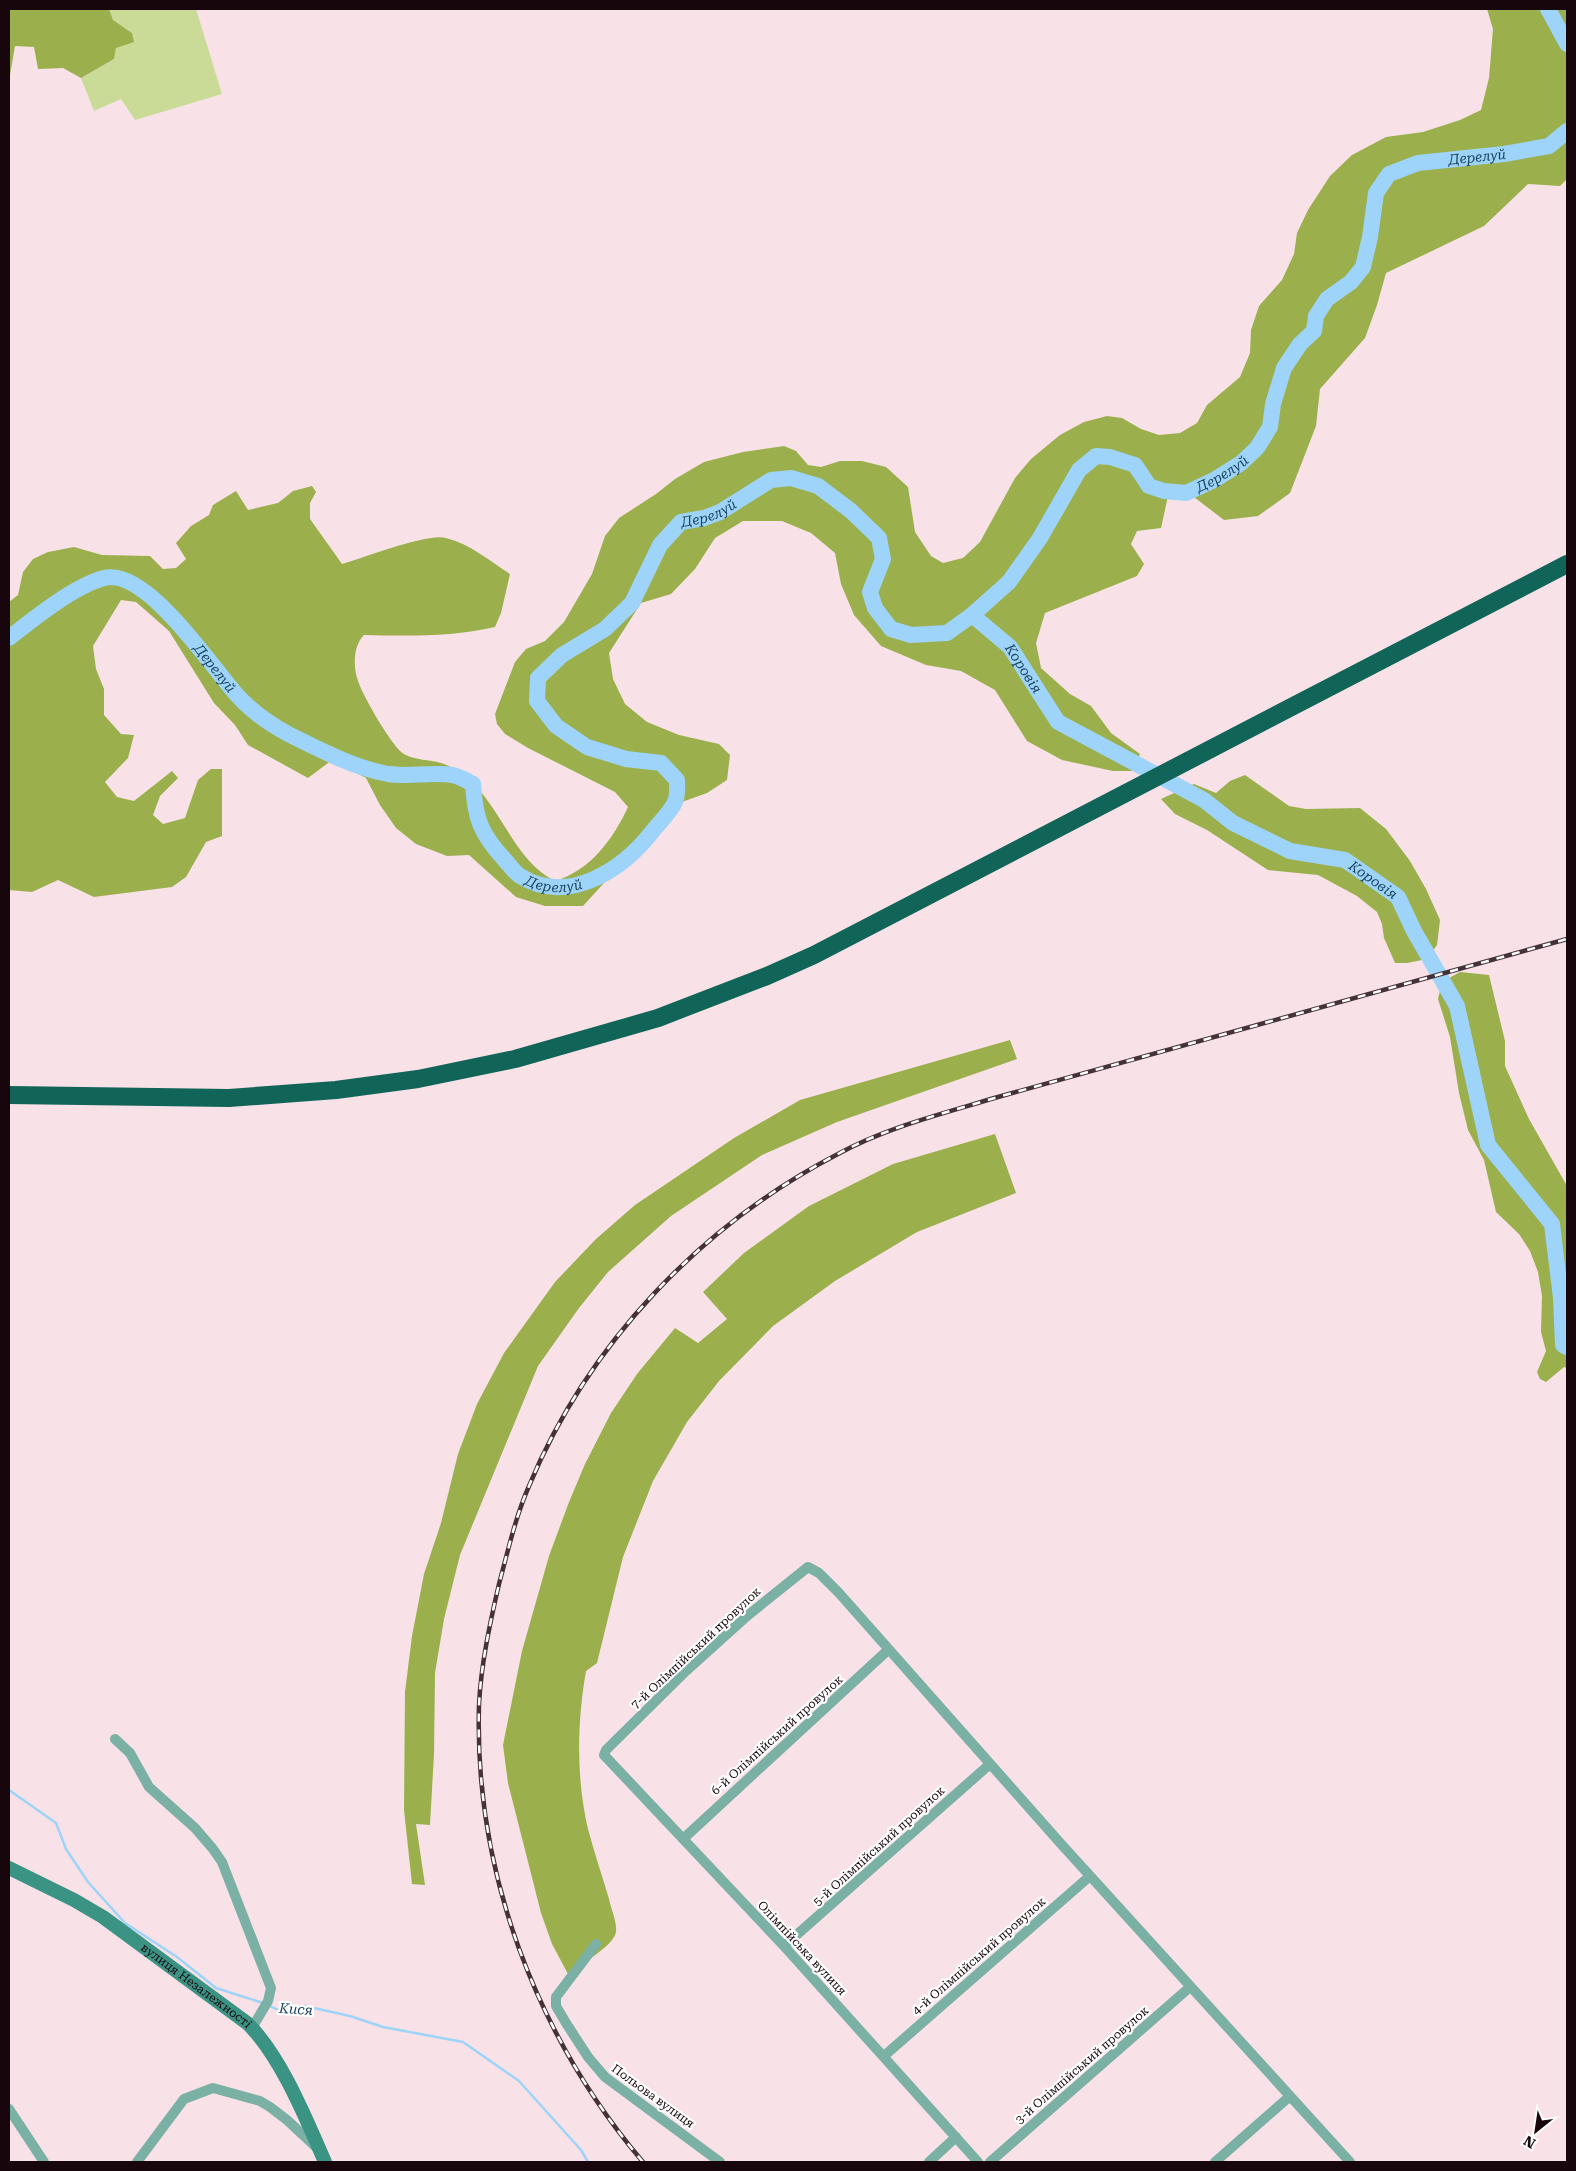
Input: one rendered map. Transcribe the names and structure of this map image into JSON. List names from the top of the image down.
{
  "streets": {
    "street": [
      "7-й Олімпійський провулок",
      "6-й Олімпійський провулок",
      "5-й Олімпійський провулок",
      "Олімпійська вулиця",
      "4-й Олімпійський провулок",
      "вулиця Незалежності",
      "3-й Олімпійський провулок",
      "Польова вулиця"
    ]
  },
  "crossings": [
    ["7-й Олімпійський провулок", "6-й Олімпійський провулок"],
    ["7-й Олімпійський провулок", "Олімпійська вулиця"],
    ["6-й Олімпійський провулок", "Олімпійська вулиця"],
    ["5-й Олімпійський провулок", "Олімпійська вулиця"],
    ["Олімпійська вулиця", "4-й Олімпійський провулок"]
  ],
  "water": ["Дерелуй", "Коровія", "Кися"],
  "north": "bottom left"
}
